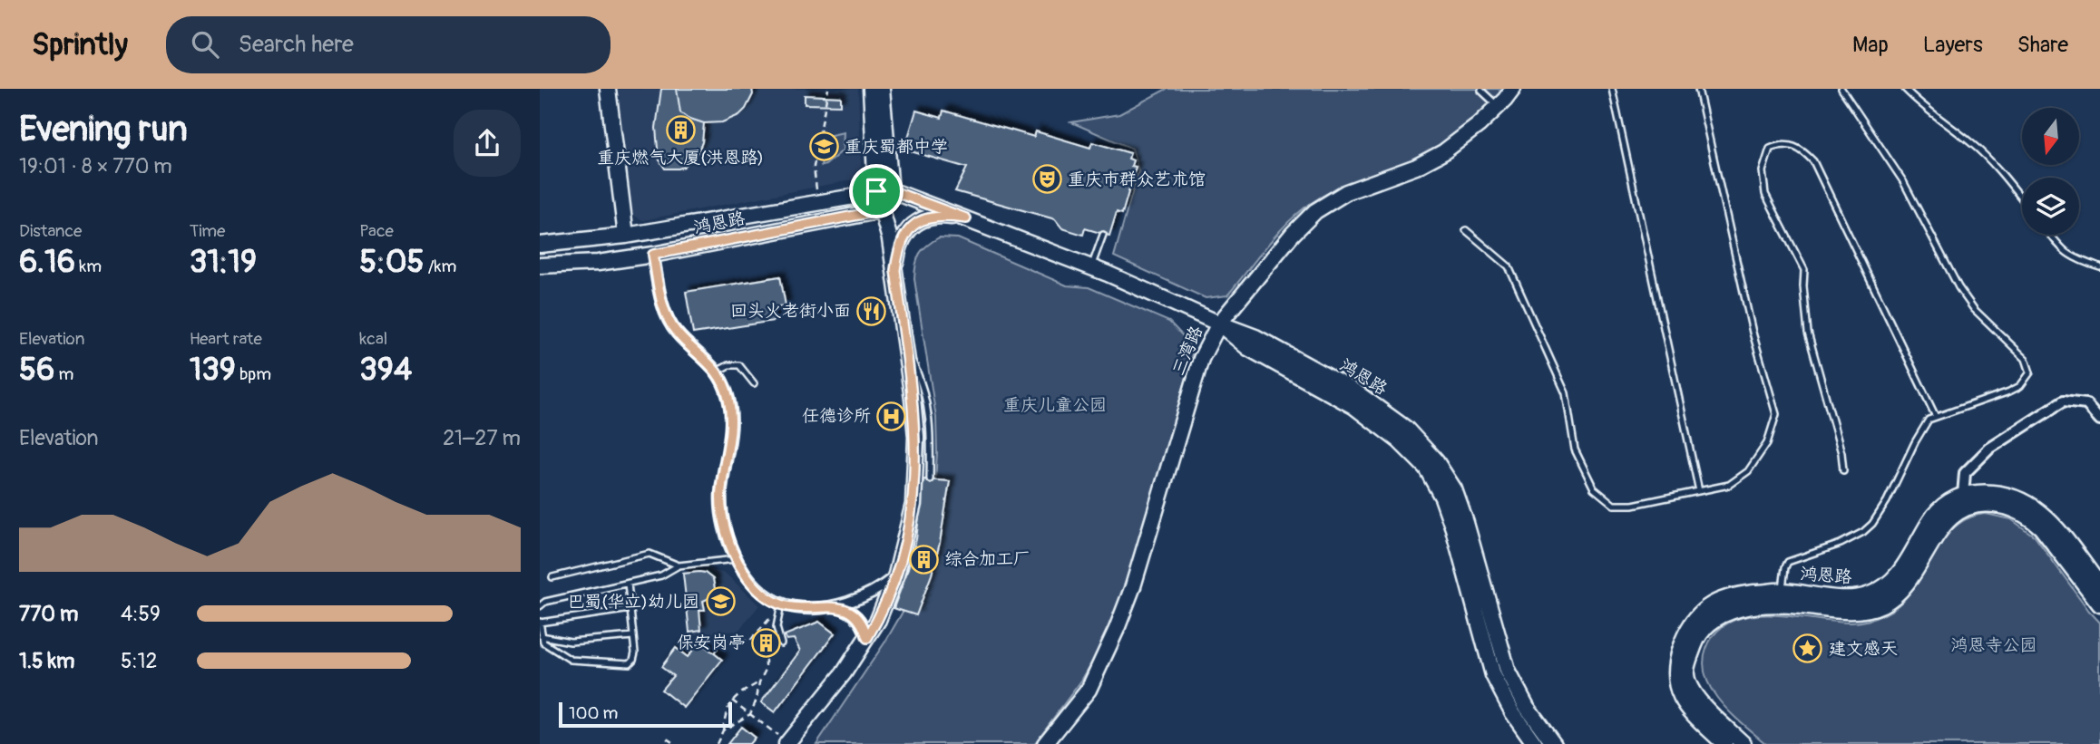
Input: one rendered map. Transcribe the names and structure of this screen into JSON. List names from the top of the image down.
{
  "streets": {
    "main road": ["鸿恩路", "三湾路"]
  },
  "crossings": [
    ["鸿恩路", "三湾路"]
  ],
  "parks": ["重庆儿童公园", "鸿恩寺公园"],
  "places": {
    "building": ["重庆燃气大厦(洪恩路)", "综合加工厂", "保安岗亭"],
    "school or university": ["重庆蜀都中学", "巴蜀(华立)幼儿园"],
    "theatre": ["重庆市群众艺术馆"],
    "restaurant": ["回头火老街小面"],
    "hospital": ["任德诊所"],
    "place": ["建文感天"]
  },
  "scale_bar": "100 m",
  "north": "bottom",
  "page": {
    "header": "Sprintly",
    "search": "Search here",
    "nav": ["Map", "Layers", "Share"],
    "heading": ["Evening run", "19:01 · 8 × 770 m"],
    "stats": [
      ["Distance", "6.16 km"],
      ["Time", "31:19"],
      ["Pace", "5:05 /km"],
      ["Elevation", "56 m"],
      ["Heart rate", "139 bpm"],
      ["kcal", "394"]
    ],
    "chart": ["Elevation", "21–27 m"],
    "list": [
      {
        "name": "770 m",
        "note": "4:59"
      },
      {
        "name": "1.5 km",
        "note": "5:12"
      }
    ],
    "scale": "100 m"
  }
}
